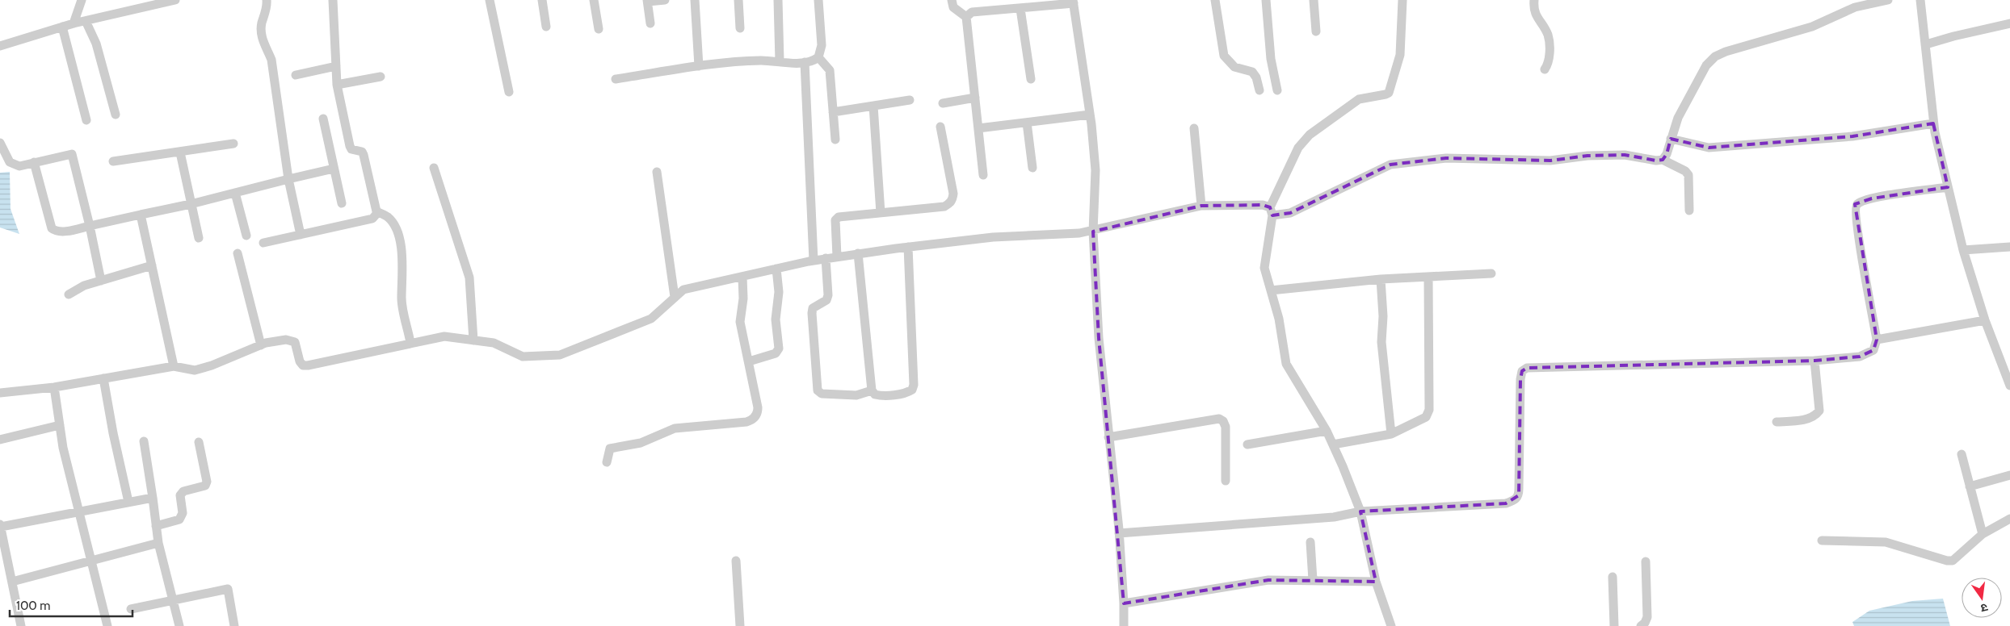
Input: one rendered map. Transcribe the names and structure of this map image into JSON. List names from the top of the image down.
{
  "scale_bar": "100 m",
  "north": "bottom"
}
